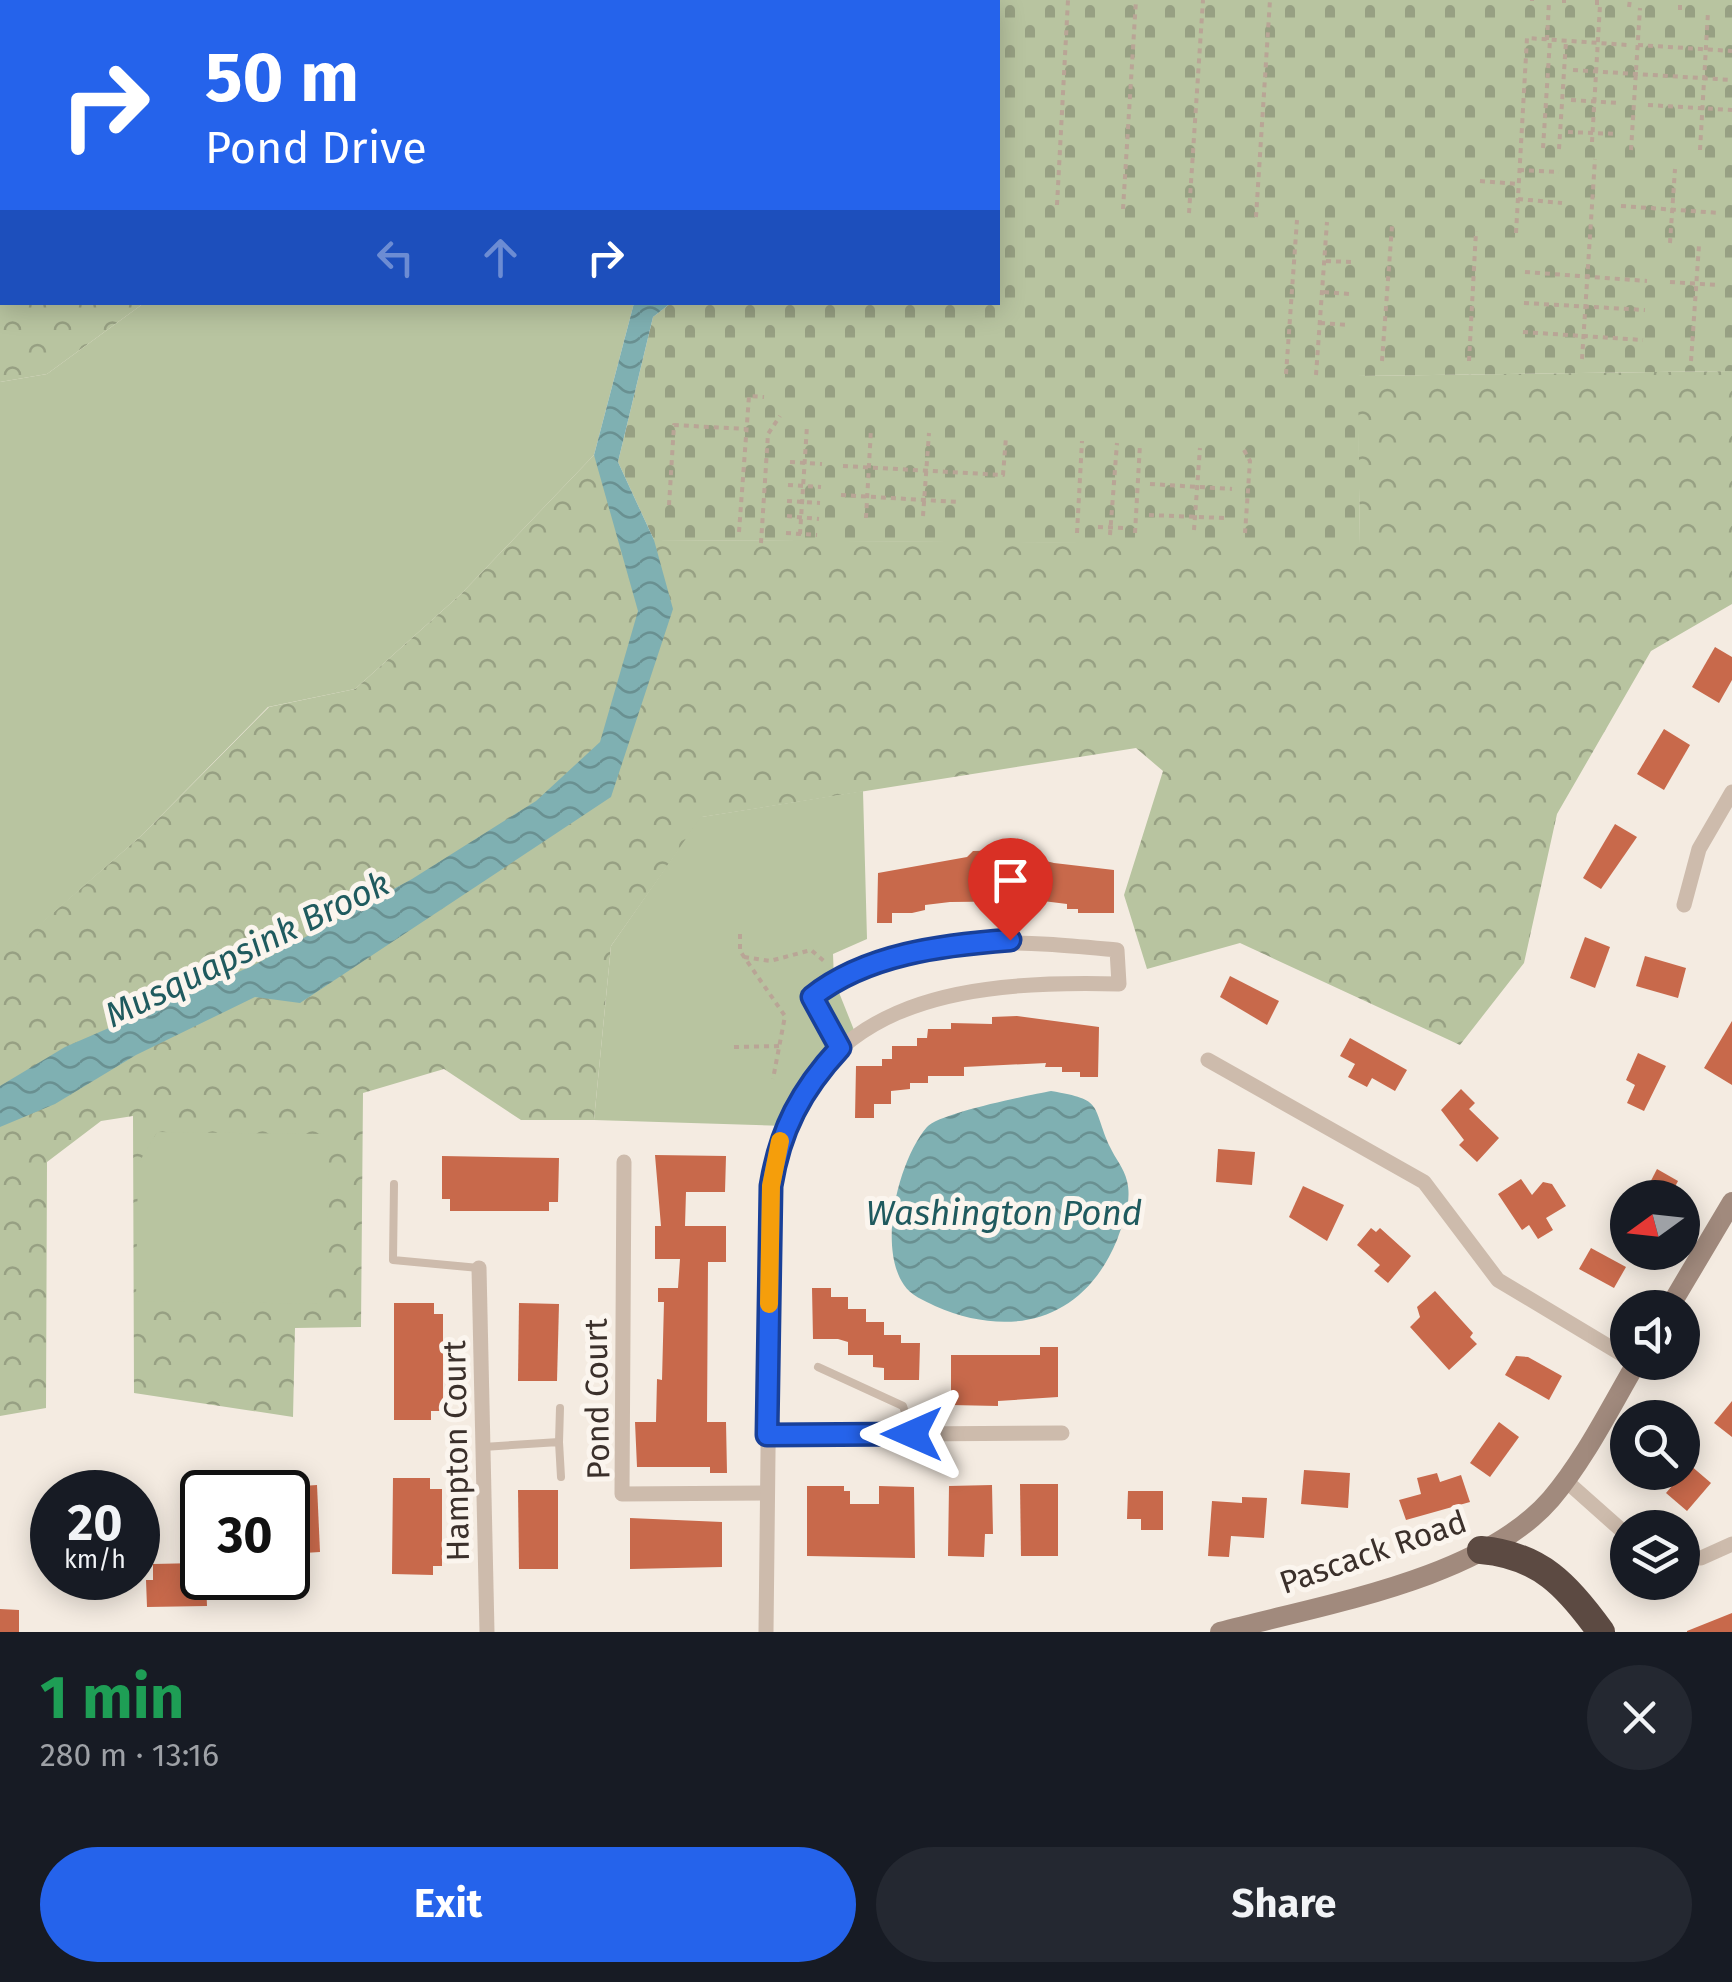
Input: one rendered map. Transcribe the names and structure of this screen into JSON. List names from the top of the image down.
{
  "streets": {
    "street": ["Pond Court", "Hampton Court", "Pascack Road"]
  },
  "water": ["Musquapsink Brook", "Washington Pond"],
  "north": "left",
  "page": {
    "turn": ["50 m", "Pond Drive"],
    "speed": "20 km/h",
    "limit": "30",
    "heading": ["1 min", "280 m · 13:16"],
    "buttons": ["Exit", "Share"]
  }
}
